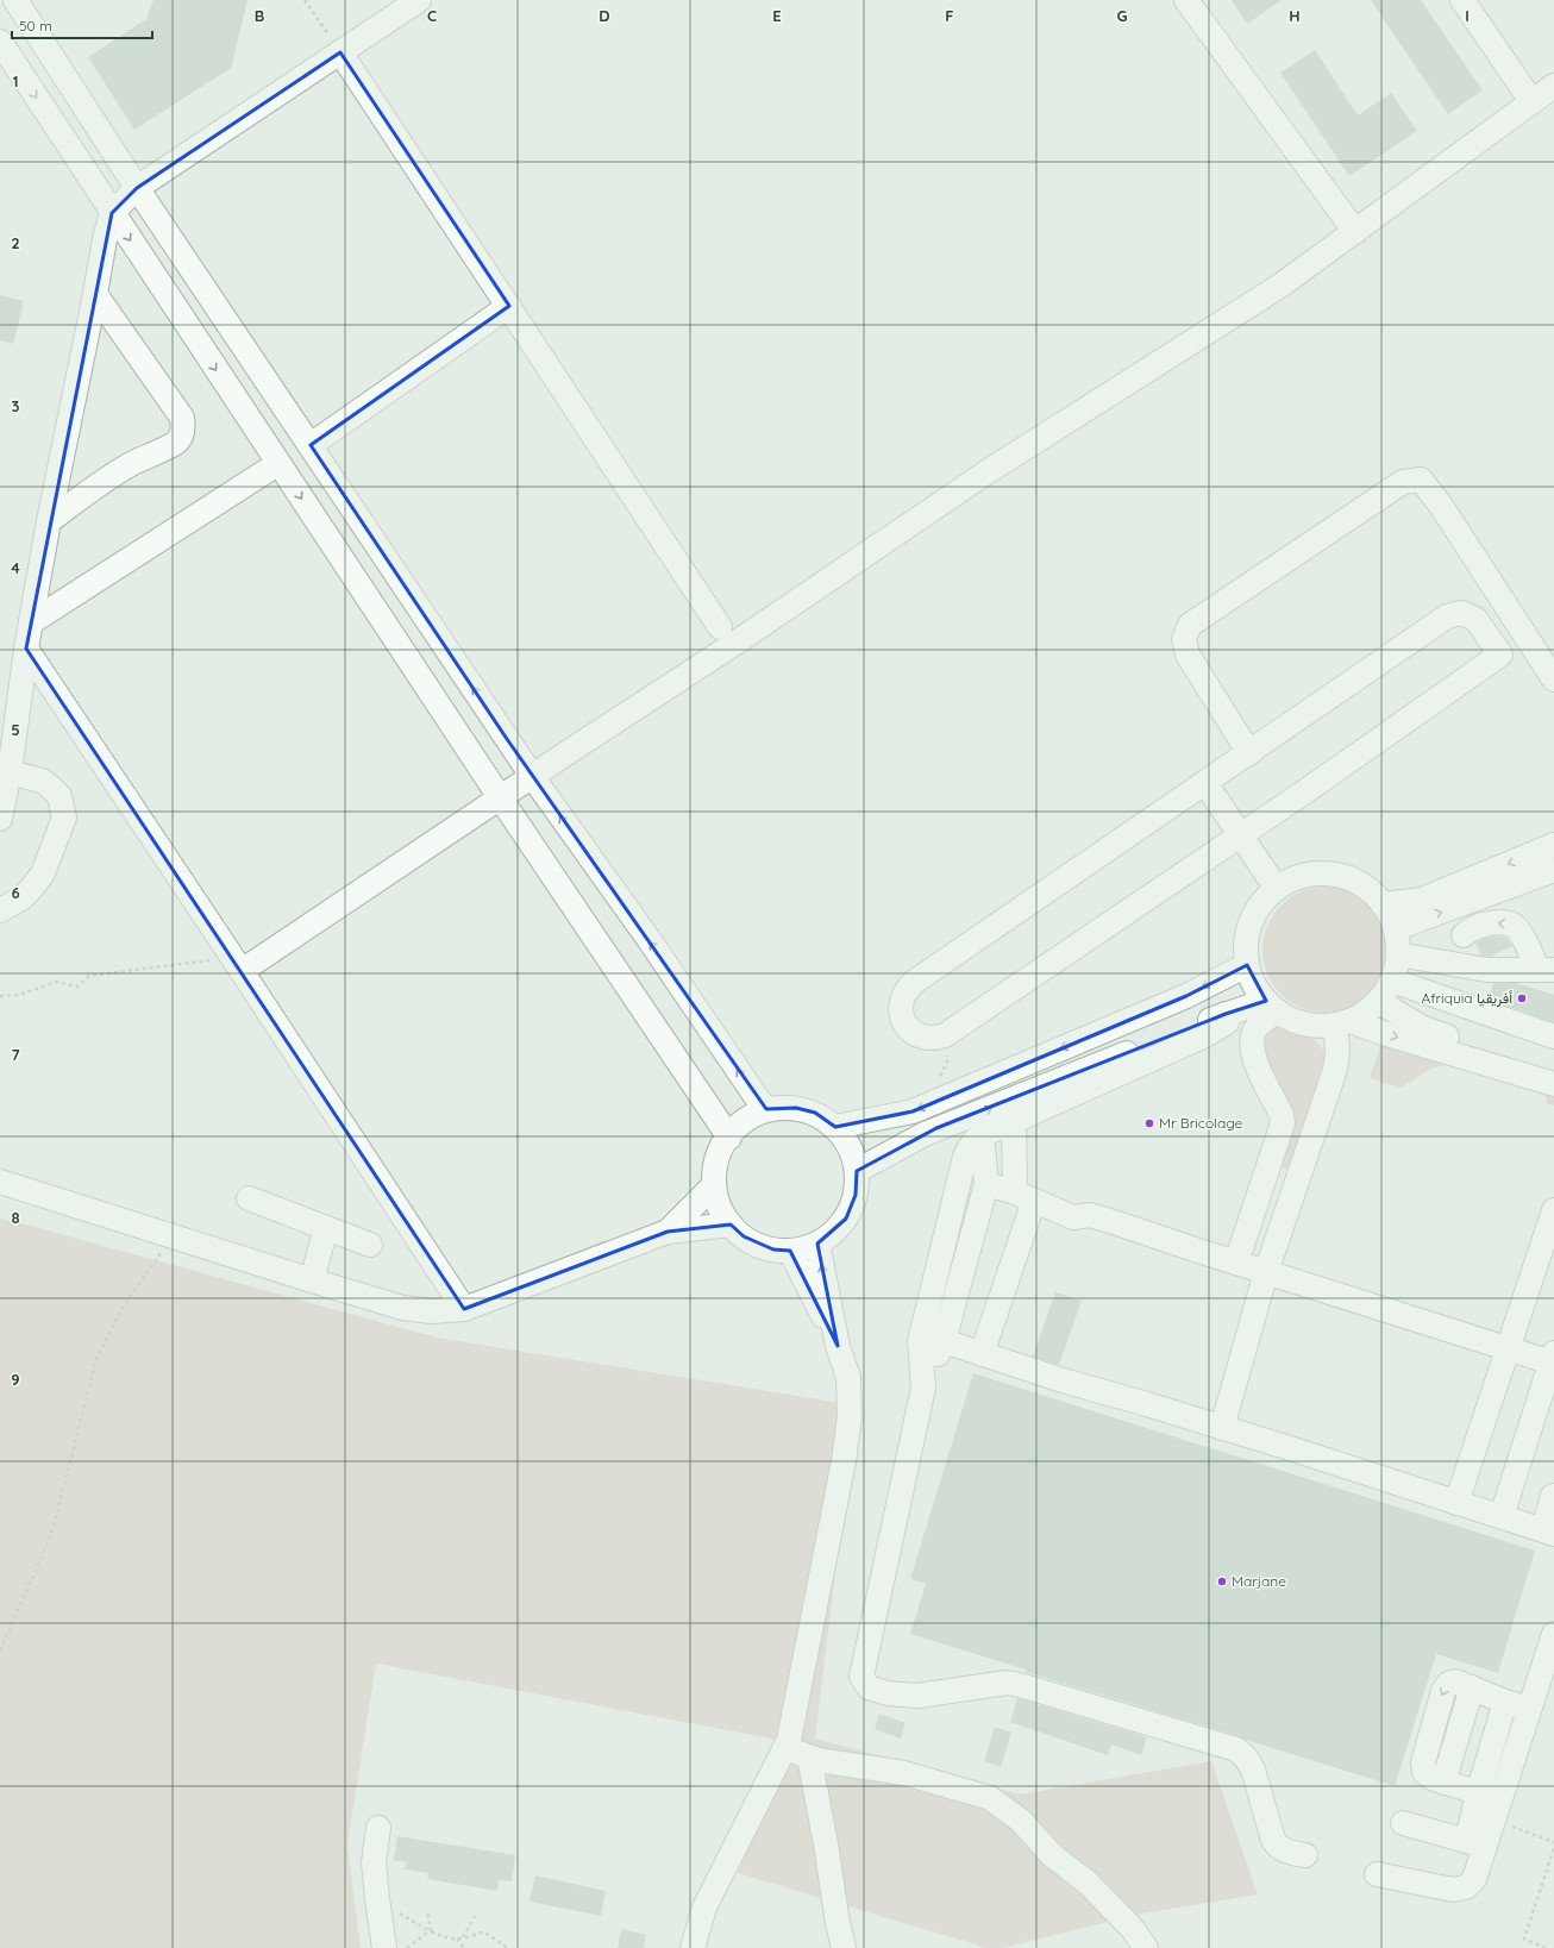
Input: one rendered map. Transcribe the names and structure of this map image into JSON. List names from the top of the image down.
{
  "places": ["Afriquia أفريقيا", "Mr Bricolage", "Marjane"],
  "scale_bar": "50 m",
  "grid": {
    "columns": [
      "B",
      "C",
      "D",
      "E",
      "F",
      "G",
      "H",
      "I"
    ],
    "rows": [
      "1",
      "2",
      "3",
      "4",
      "5",
      "6",
      "7",
      "8",
      "9"
    ]
  }
}
